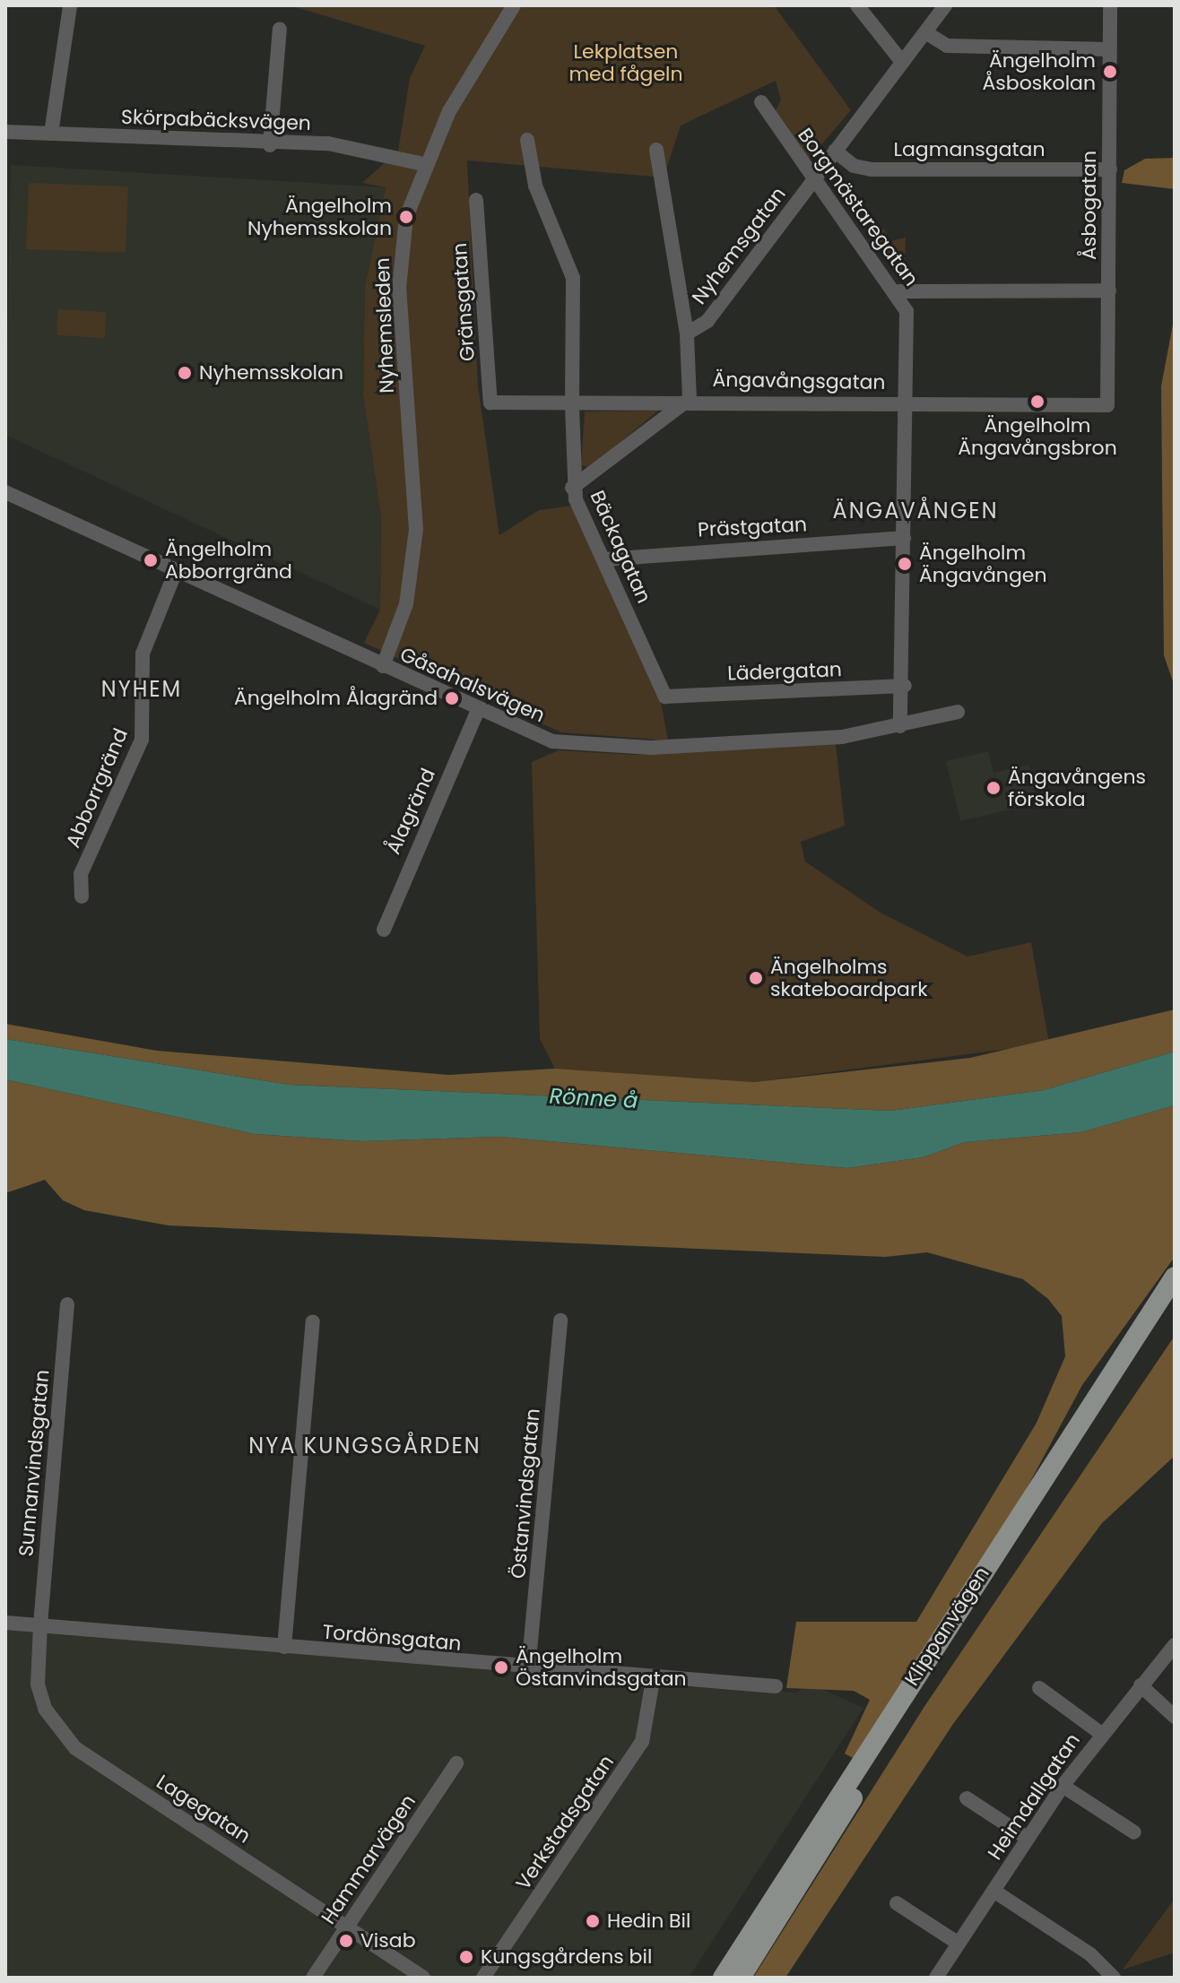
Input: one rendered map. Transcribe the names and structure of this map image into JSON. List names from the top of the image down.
{
  "streets": {
    "main road": ["Klippanvägen"],
    "street": [
      "Skörpabäcksvägen",
      "Lagmansgatan",
      "Åsbogatan",
      "Borgmästaregatan",
      "Nyhemsgatan",
      "Gränsgatan",
      "Nyhemsleden",
      "Ängavångsgatan",
      "Prästgatan",
      "Bäckagatan",
      "Lädergatan",
      "Gåsahalsvägen",
      "Abborrgränd",
      "Ålagränd",
      "Sunnanvindsgatan",
      "Östanvindsgatan",
      "Tordönsgatan",
      "Heimdallgatan",
      "Lagegatan",
      "Verkstadsgatan",
      "Hammarvägen"
    ]
  },
  "crossings": [
    ["Skörpabäcksvägen", "Nyhemsleden"],
    ["Lagmansgatan", "Åsbogatan"],
    ["Lagmansgatan", "Nyhemsgatan"],
    ["Åsbogatan", "Ängavångsgatan"],
    ["Borgmästaregatan", "Nyhemsgatan"],
    ["Borgmästaregatan", "Ängavångsgatan"],
    ["Borgmästaregatan", "Prästgatan"],
    ["Borgmästaregatan", "Lädergatan"],
    ["Borgmästaregatan", "Gåsahalsvägen"],
    ["Gränsgatan", "Ängavångsgatan"],
    ["Nyhemsleden", "Gåsahalsvägen"],
    ["Ängavångsgatan", "Bäckagatan"],
    ["Prästgatan", "Bäckagatan"],
    ["Bäckagatan", "Lädergatan"],
    ["Gåsahalsvägen", "Abborrgränd"],
    ["Gåsahalsvägen", "Ålagränd"],
    ["Sunnanvindsgatan", "Tordönsgatan"],
    ["Sunnanvindsgatan", "Lagegatan"],
    ["Östanvindsgatan", "Tordönsgatan"],
    ["Tordönsgatan", "Lagegatan"],
    ["Tordönsgatan", "Verkstadsgatan"],
    ["Lagegatan", "Hammarvägen"]
  ],
  "districts": ["ÄNGAVÅNGEN", "NYHEM", "NYA KUNGSGÅRDEN"],
  "water": ["Rönne å"],
  "parks": ["Lekplatsen med fågeln"],
  "places": [
    "Ängelholm Åsboskolan",
    "Ängelholm Nyhemsskolan",
    "Nyhemsskolan",
    "Ängelholm Ängavångsbron",
    "Ängelholm Abborrgränd",
    "Ängelholm Ängavången",
    "Ängelholm Ålagränd",
    "Ängavångens förskola",
    "Ängelholms skateboardpark",
    "Ängelholm Östanvindsgatan",
    "Hedin Bil",
    "Visab",
    "Kungsgårdens bil"
  ]
}
